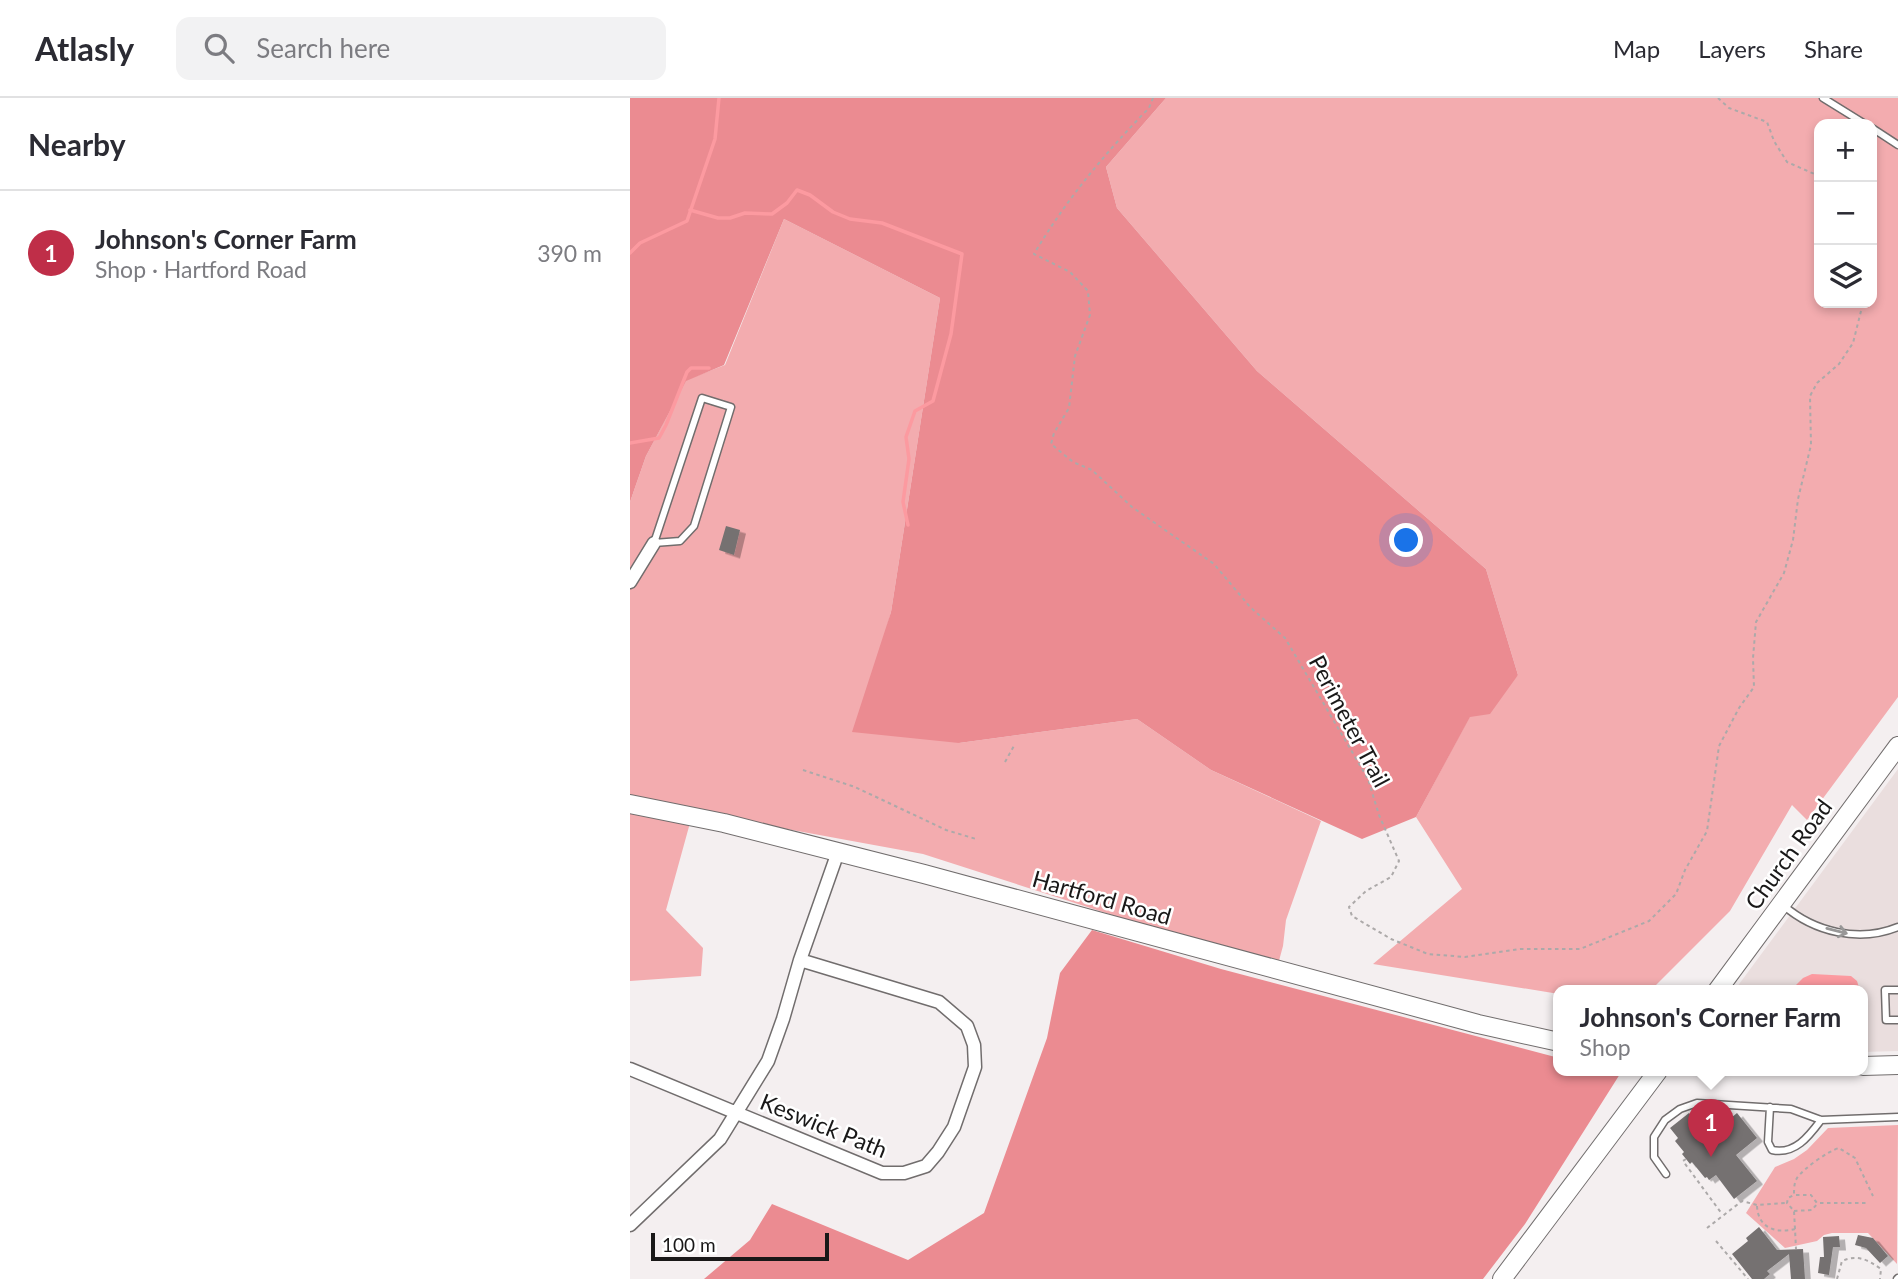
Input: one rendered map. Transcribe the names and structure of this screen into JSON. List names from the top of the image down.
{
  "streets": {
    "street": ["Church Road", "Hartford Road", "Keswick Path"],
    "path": ["Perimeter Trail"]
  },
  "scale_bar": "100 m",
  "page": {
    "header": "Atlasly",
    "search": "Search here",
    "nav": ["Map", "Layers", "Share"],
    "heading": "Nearby",
    "map_buttons": ["+", "−"],
    "list": [
      {
        "mark": "1",
        "name": "Johnson's Corner Farm",
        "note": "Shop · Hartford Road",
        "value": "390 m"
      }
    ],
    "popup": ["Johnson's Corner Farm", "Shop"],
    "pins": "1",
    "scale": "100 m"
  }
}
